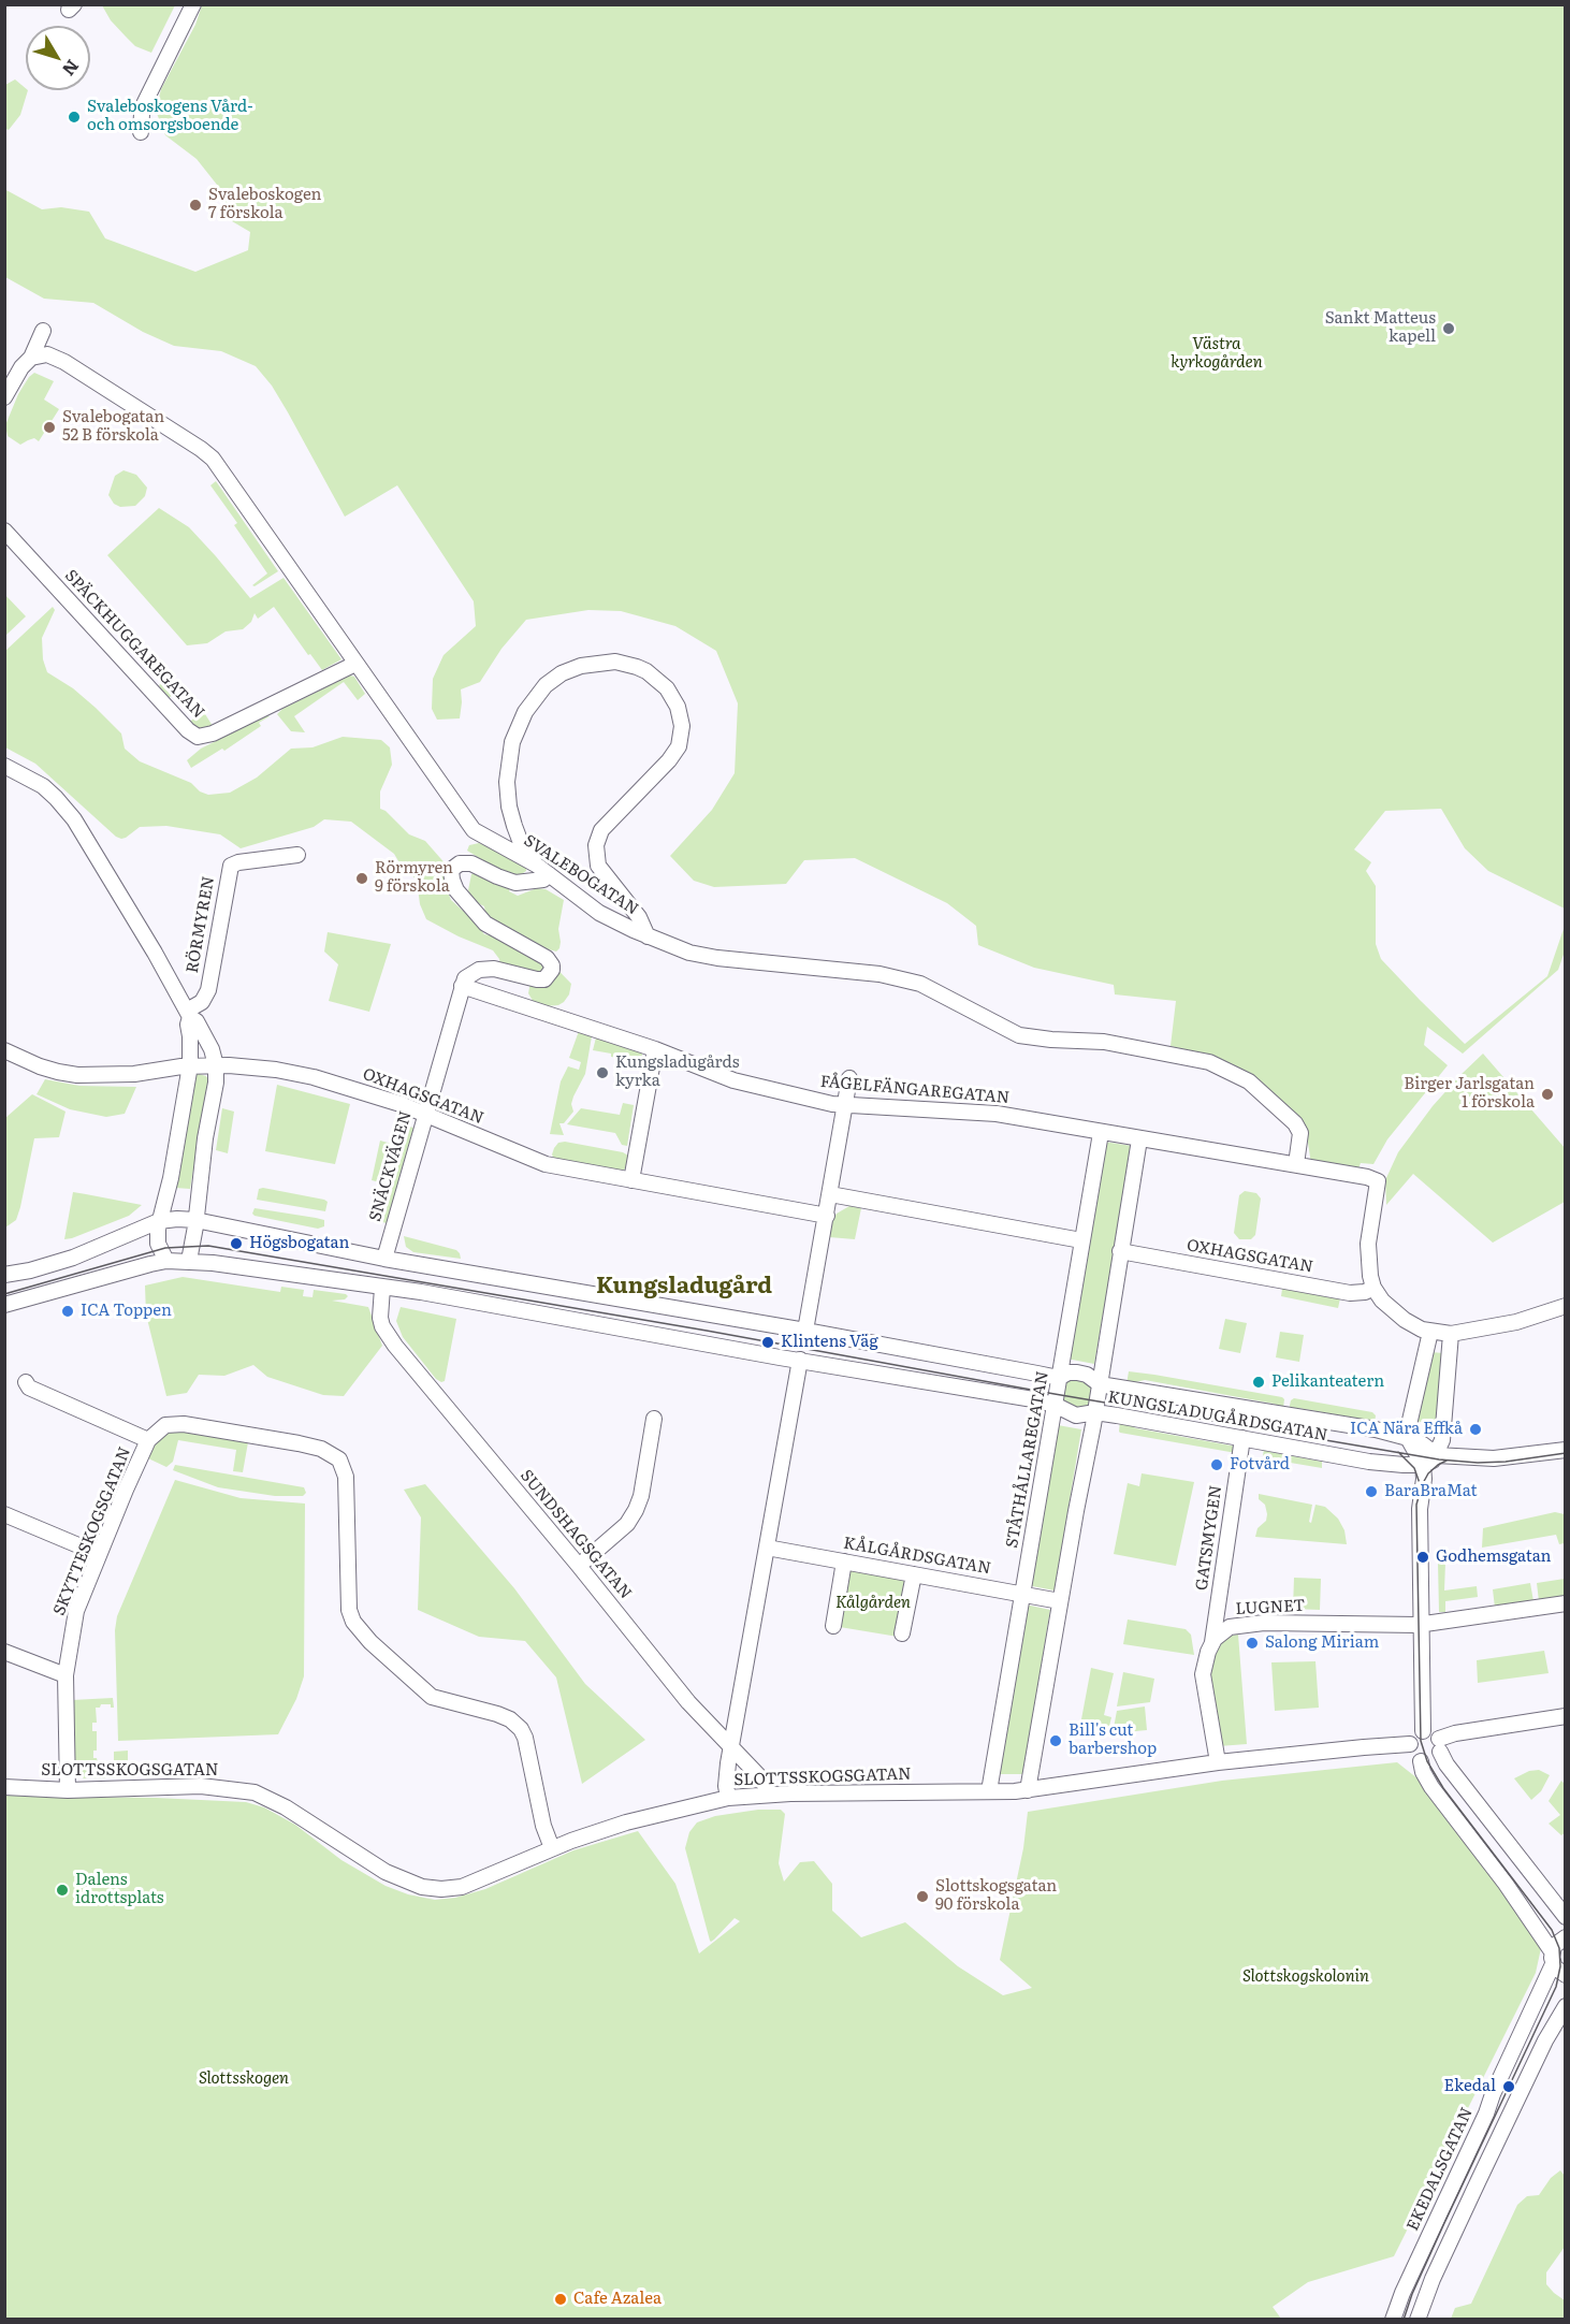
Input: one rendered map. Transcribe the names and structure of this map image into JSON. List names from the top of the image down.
{
  "streets": {
    "street": [
      "SPÄCKHUGGAREGATAN",
      "SVALEBOGATAN",
      "RÖRMYREN",
      "FÅGELFÄNGAREGATAN",
      "OXHAGSGATAN",
      "SNÄCKVÄGEN",
      "KUNGSLADUGÅRDSGATAN",
      "STÅTHÅLLAREGATAN",
      "SKYTTESKOGSGATAN",
      "SUNDSHAGSGATAN",
      "GATSMYGEN",
      "KÅLGÅRDSGATAN",
      "LUGNET",
      "SLOTTSSKOGSGATAN",
      "EKEDALSGATAN"
    ]
  },
  "crossings": [
    ["SPÄCKHUGGAREGATAN", "SVALEBOGATAN"],
    ["SVALEBOGATAN", "FÅGELFÄNGAREGATAN"],
    ["FÅGELFÄNGAREGATAN", "OXHAGSGATAN"],
    ["FÅGELFÄNGAREGATAN", "SNÄCKVÄGEN"],
    ["FÅGELFÄNGAREGATAN", "STÅTHÅLLAREGATAN"],
    ["OXHAGSGATAN", "SNÄCKVÄGEN"],
    ["SNÄCKVÄGEN", "KUNGSLADUGÅRDSGATAN"],
    ["KUNGSLADUGÅRDSGATAN", "STÅTHÅLLAREGATAN"],
    ["KUNGSLADUGÅRDSGATAN", "SUNDSHAGSGATAN"],
    ["KUNGSLADUGÅRDSGATAN", "GATSMYGEN"],
    ["STÅTHÅLLAREGATAN", "KÅLGÅRDSGATAN"],
    ["STÅTHÅLLAREGATAN", "SLOTTSSKOGSGATAN"],
    ["SKYTTESKOGSGATAN", "SLOTTSSKOGSGATAN"],
    ["SUNDSHAGSGATAN", "SLOTTSSKOGSGATAN"],
    ["GATSMYGEN", "LUGNET"]
  ],
  "districts": ["Kungsladugård"],
  "parks": [
    "Västra kyrkogården",
    "Kålgården",
    "Slottskogskolonin",
    "Slottsskogen"
  ],
  "places": [
    "Svaleboskogens Vård- och omsorgsboende",
    "Svaleboskogen 7 förskola",
    "Sankt Matteus kapell",
    "Svalebogatan 52 B förskola",
    "Rörmyren 9 förskola",
    "Kungsladugårds kyrka",
    "Birger Jarlsgatan 1 förskola",
    "Högsbogatan",
    "ICA Toppen",
    "Klintens Väg",
    "Pelikanteatern",
    "ICA Nära Effkå",
    "Fotvård",
    "BaraBraMat",
    "Godhemsgatan",
    "Salong Miriam",
    "Bill's cut barbershop",
    "Dalens idrottsplats",
    "Slottskogsgatan 90 förskola",
    "Ekedal",
    "Cafe Azalea"
  ],
  "north": "bottom right"
}
